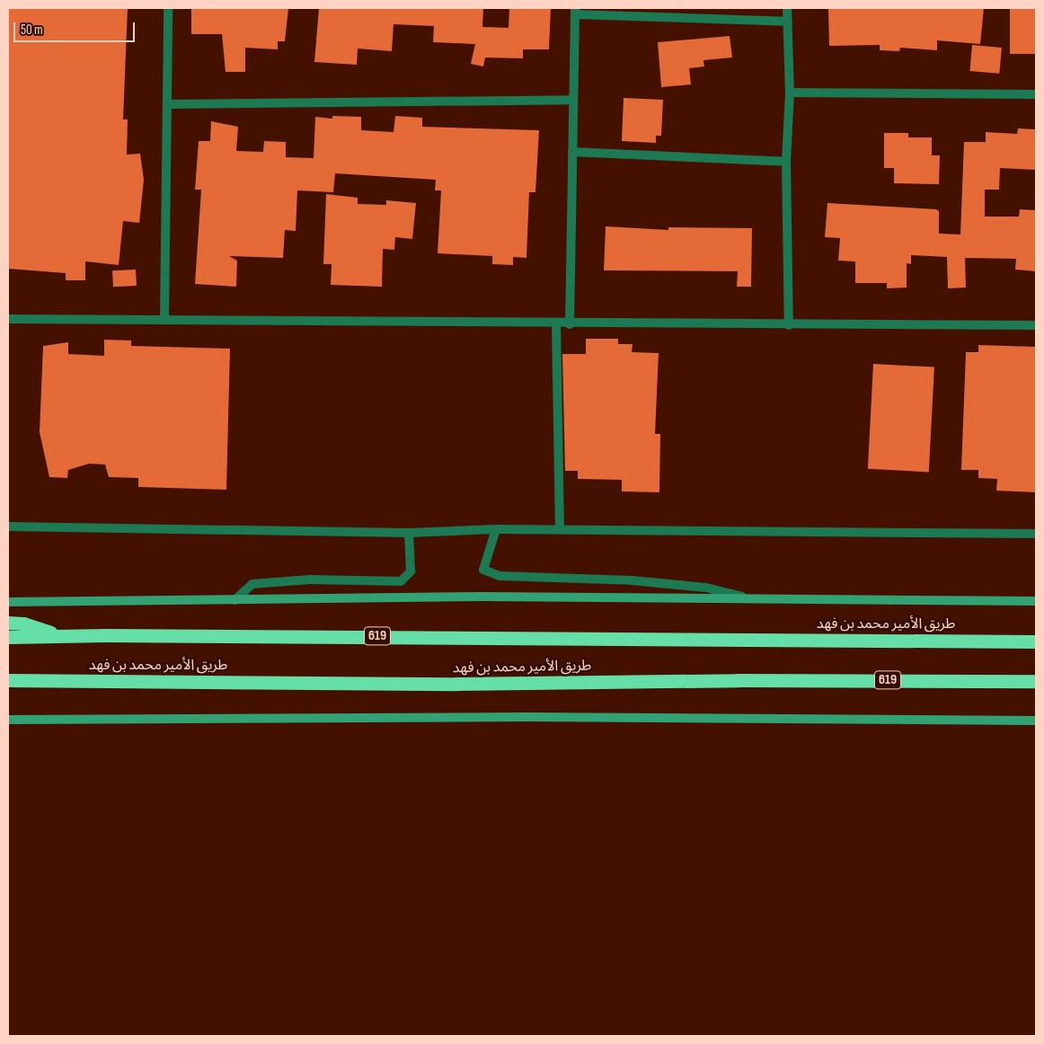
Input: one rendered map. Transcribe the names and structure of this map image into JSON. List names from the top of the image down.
{
  "streets": {
    "highway": ["طريق الأمير محمد بن فهد", "619"]
  },
  "scale_bar": "50 m"
}
